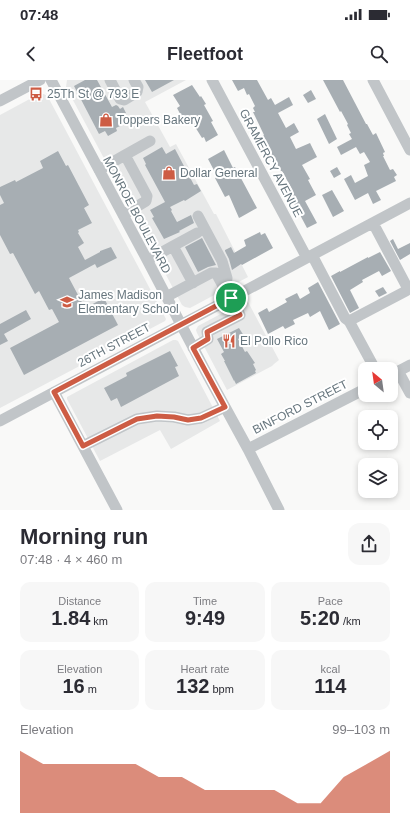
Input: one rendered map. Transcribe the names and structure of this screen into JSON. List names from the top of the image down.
{
  "streets": {
    "street": [
      "GRAMERCY AVENUE",
      "MONROE BOULEVARD",
      "26TH STREET",
      "BINFORD STREET"
    ]
  },
  "crossings": [
    ["GRAMERCY AVENUE", "26TH STREET"],
    ["MONROE BOULEVARD", "26TH STREET"],
    ["MONROE BOULEVARD", "BINFORD STREET"]
  ],
  "places": {
    "bus stop": ["25Th St @ 793 E"],
    "shop": ["Toppers Bakery", "Dollar General"],
    "school or university": ["James Madison Elementary School"],
    "restaurant": ["El Pollo Rico"]
  },
  "north": "top left",
  "page": {
    "status": "07:48",
    "header": "Fleetfoot",
    "heading": ["Morning run", "07:48 · 4 × 460 m"],
    "stats": [
      ["Distance", "1.84 km"],
      ["Time", "9:49"],
      ["Pace", "5:20 /km"],
      ["Elevation", "16 m"],
      ["Heart rate", "132 bpm"],
      ["kcal", "114"]
    ],
    "chart": ["Elevation", "99–103 m"]
  }
}
